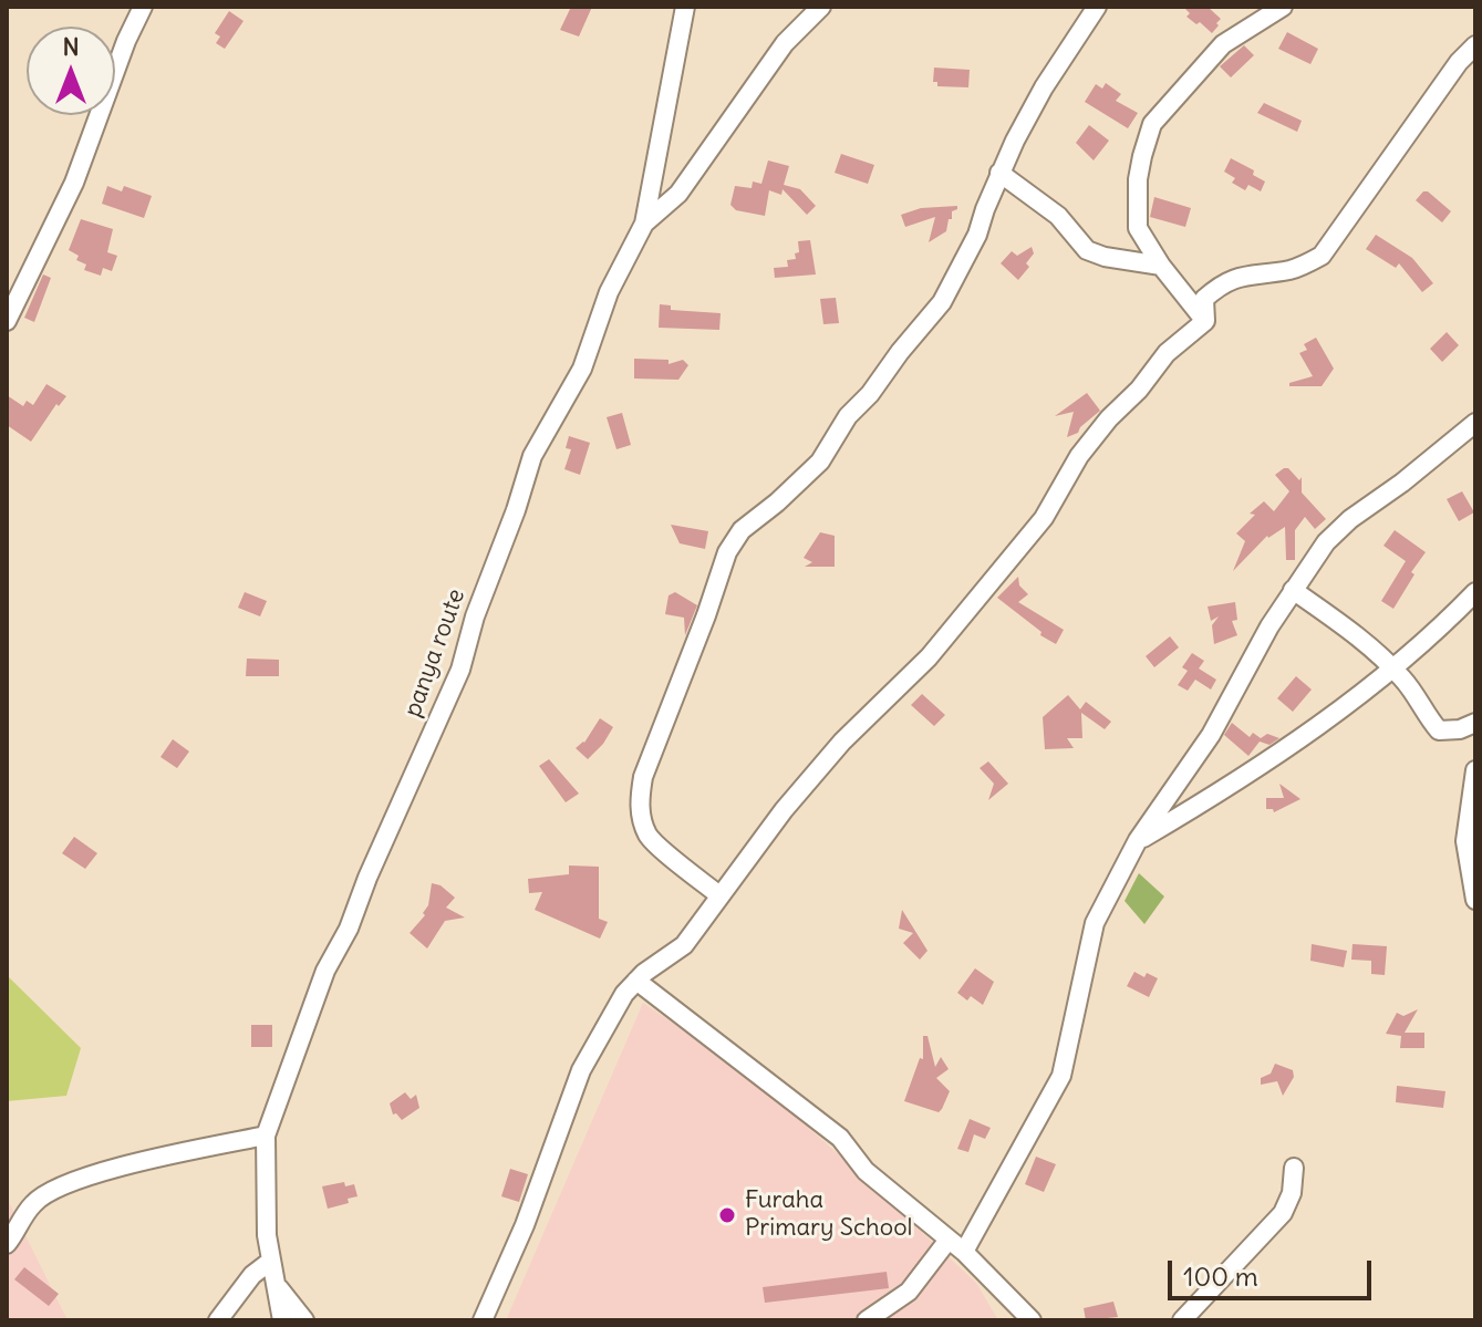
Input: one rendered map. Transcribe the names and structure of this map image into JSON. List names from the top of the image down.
{
  "streets": {
    "street": ["panya route"]
  },
  "places": ["Furaha Primary School"],
  "scale_bar": "100 m",
  "north": "top"
}
